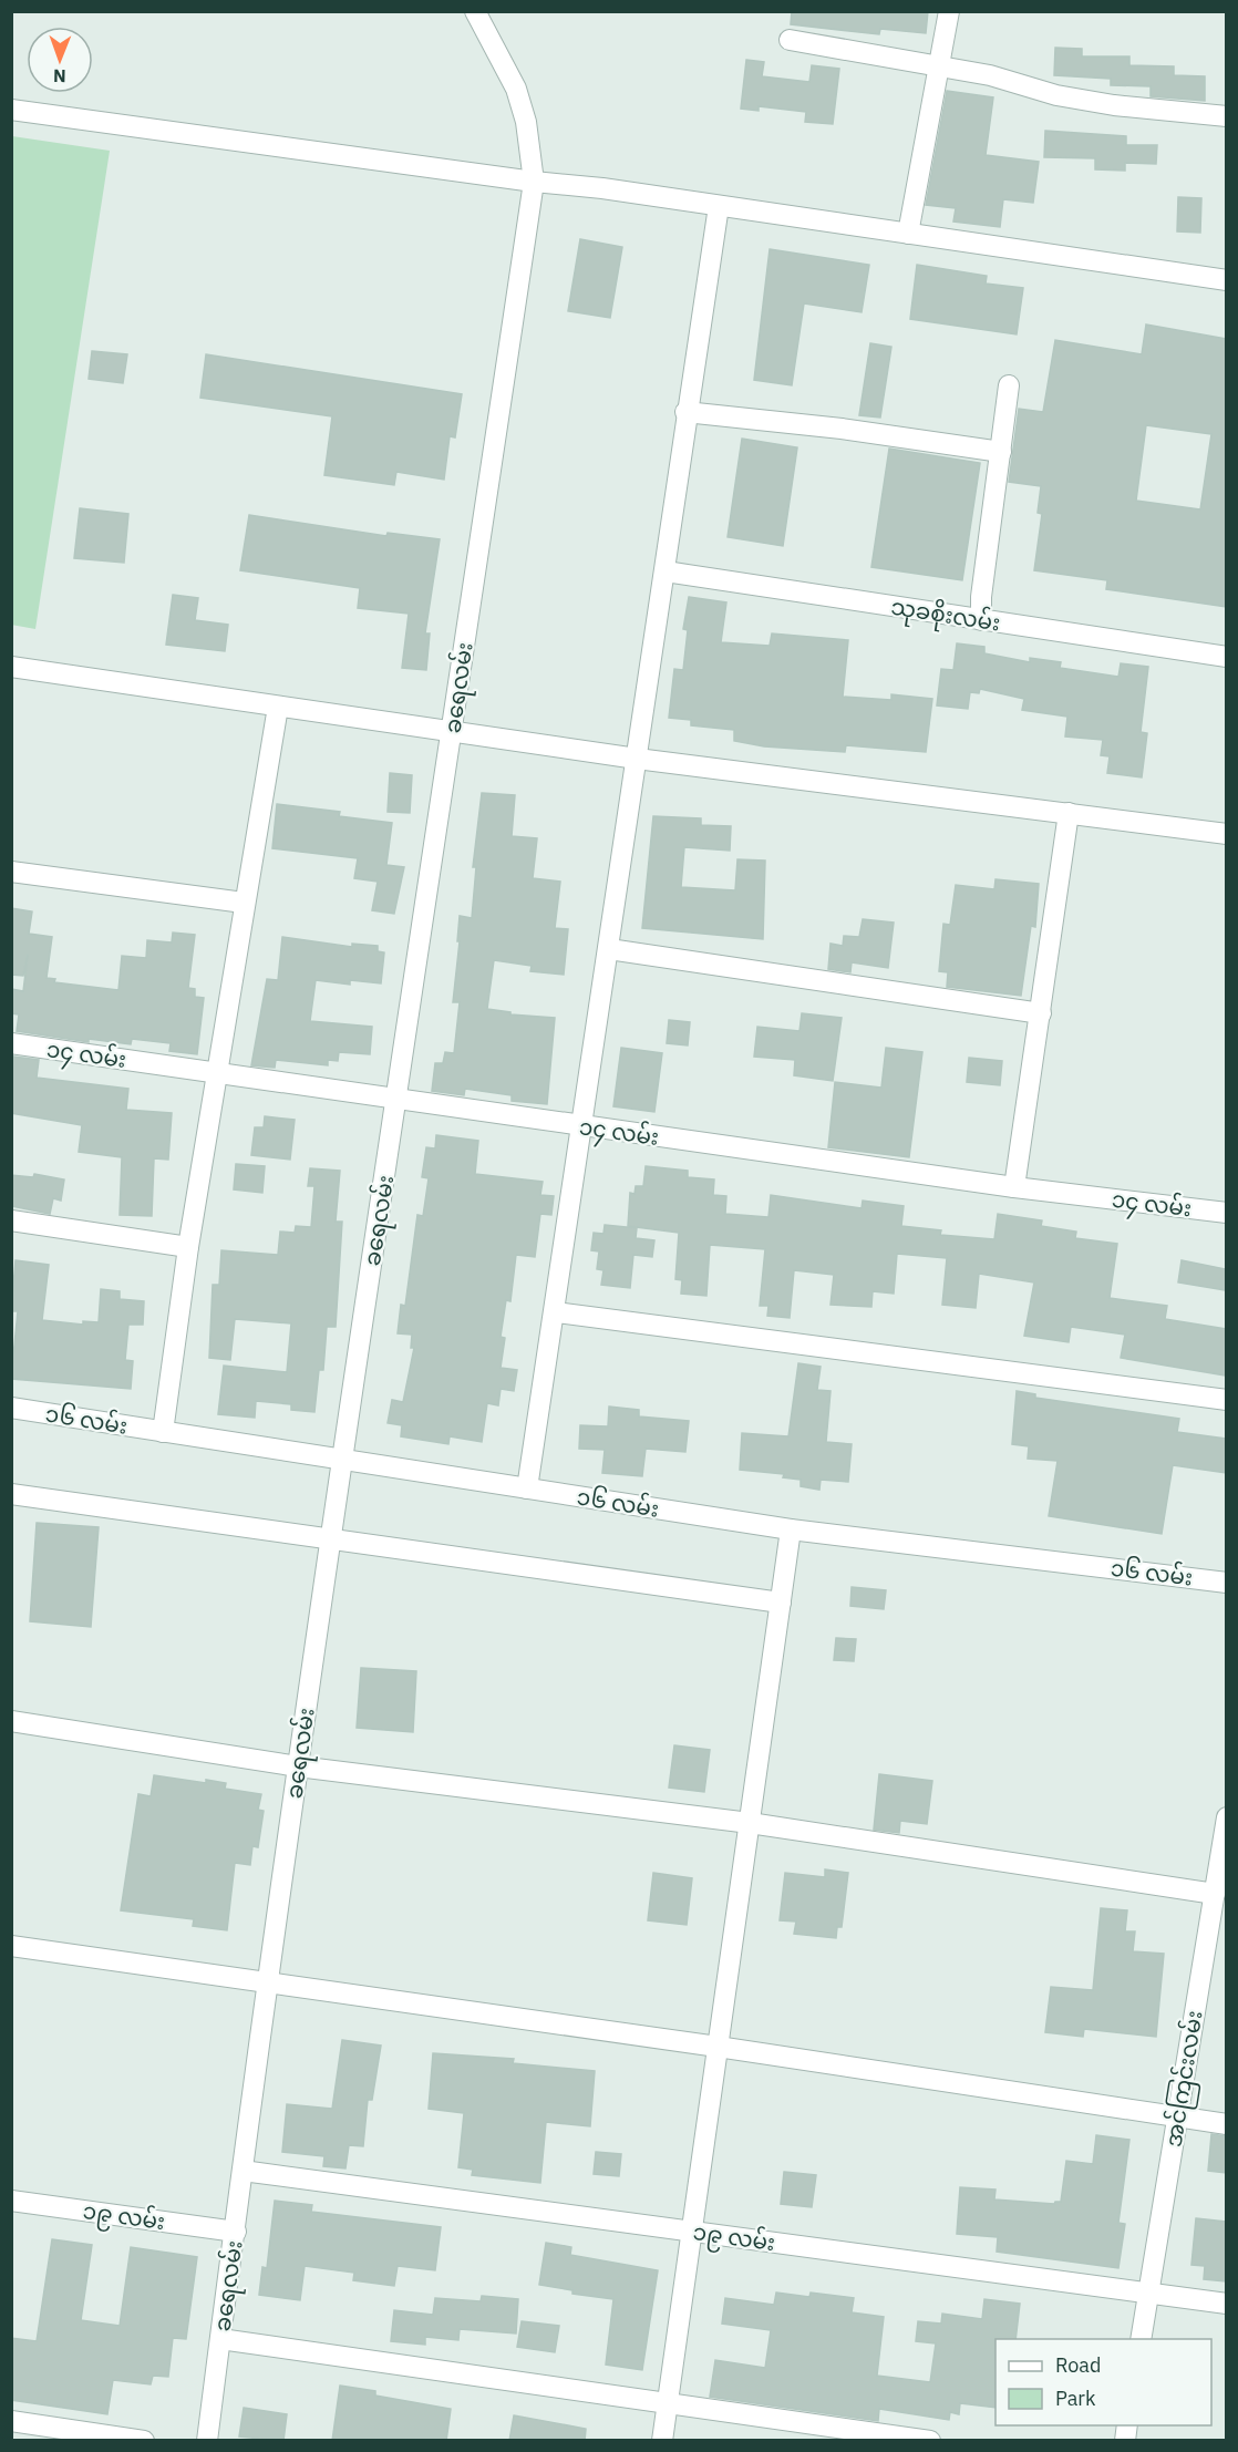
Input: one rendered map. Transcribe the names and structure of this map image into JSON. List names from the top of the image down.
{
  "streets": {
    "street": [
      "သုခစိုးလမ်း",
      "ခရေလမ်း",
      "၁၄ လမ်း",
      "၁၆ လမ်း",
      "အင်ကြင်းလမ်း",
      "၁၉ လမ်း"
    ]
  },
  "crossings": [
    ["ခရေလမ်း", "၁၄ လမ်း"],
    ["ခရေလမ်း", "၁၆ လမ်း"],
    ["ခရေလမ်း", "၁၉ လမ်း"],
    ["အင်ကြင်းလမ်း", "၁၉ လမ်း"]
  ],
  "legend": ["Road", "Park"],
  "north": "bottom"
}
